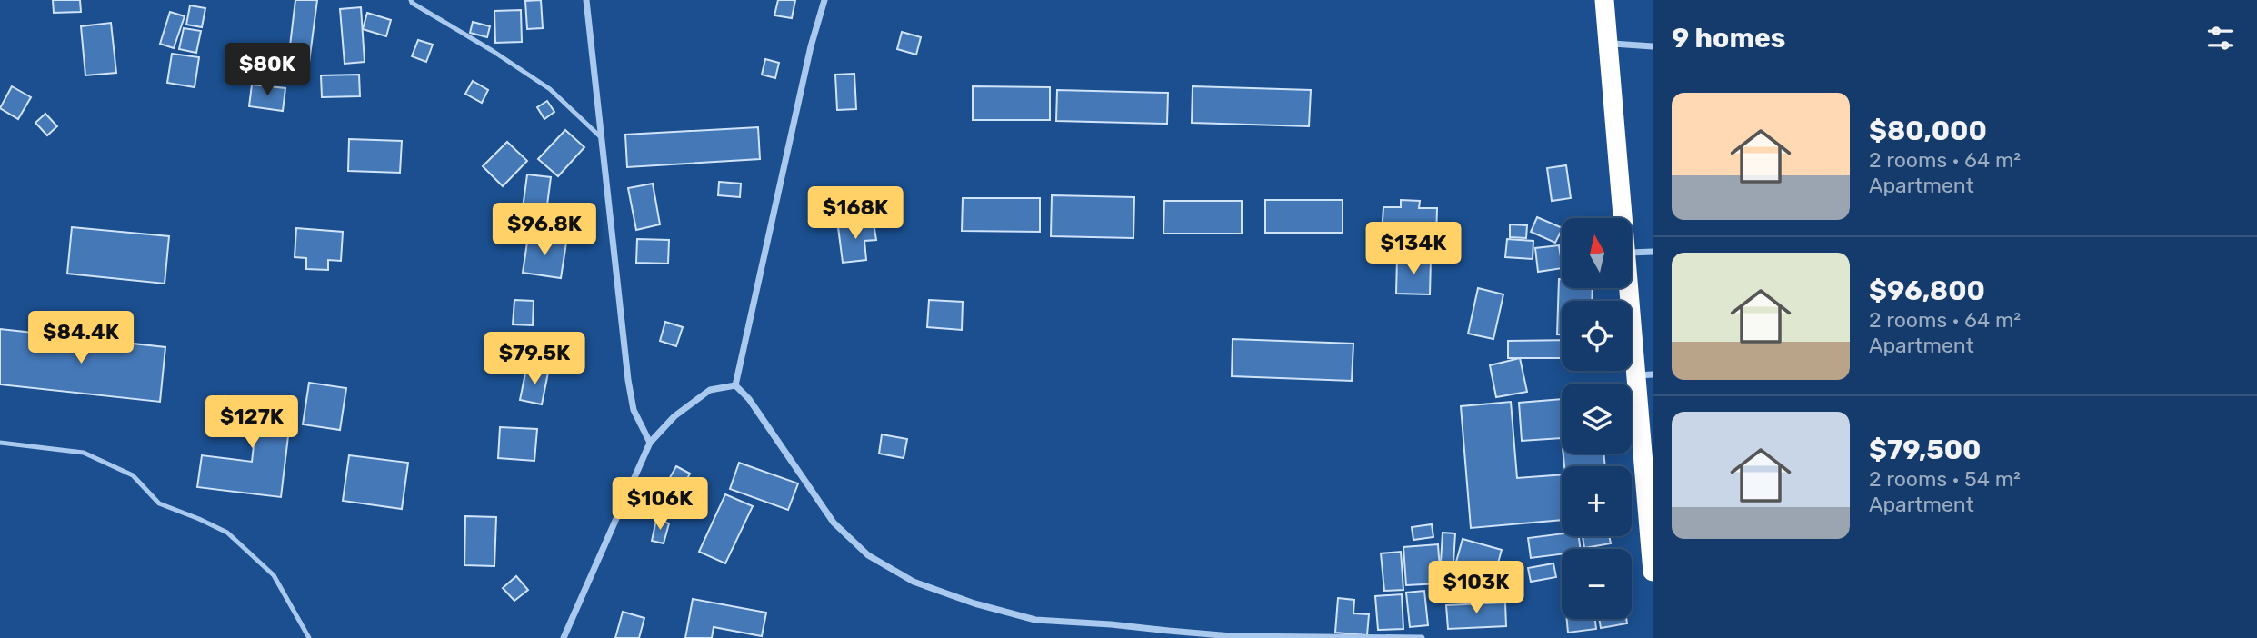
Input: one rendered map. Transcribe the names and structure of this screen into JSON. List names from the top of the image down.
{
  "north": "top",
  "page": {
    "heading": "9 homes",
    "price": [
      "$80K",
      "$168K",
      "$96.8K",
      "$134K",
      "$84.4K",
      "$79.5K",
      "$127K",
      "$106K",
      "$103K"
    ],
    "list": [
      {
        "name": "$80,000",
        "note": "2 rooms · 64 m² · Apartment"
      },
      {
        "name": "$96,800",
        "note": "2 rooms · 64 m² · Apartment"
      },
      {
        "name": "$79,500",
        "note": "2 rooms · 54 m² · Apartment"
      }
    ],
    "map_buttons": ["+", "−"]
  }
}
